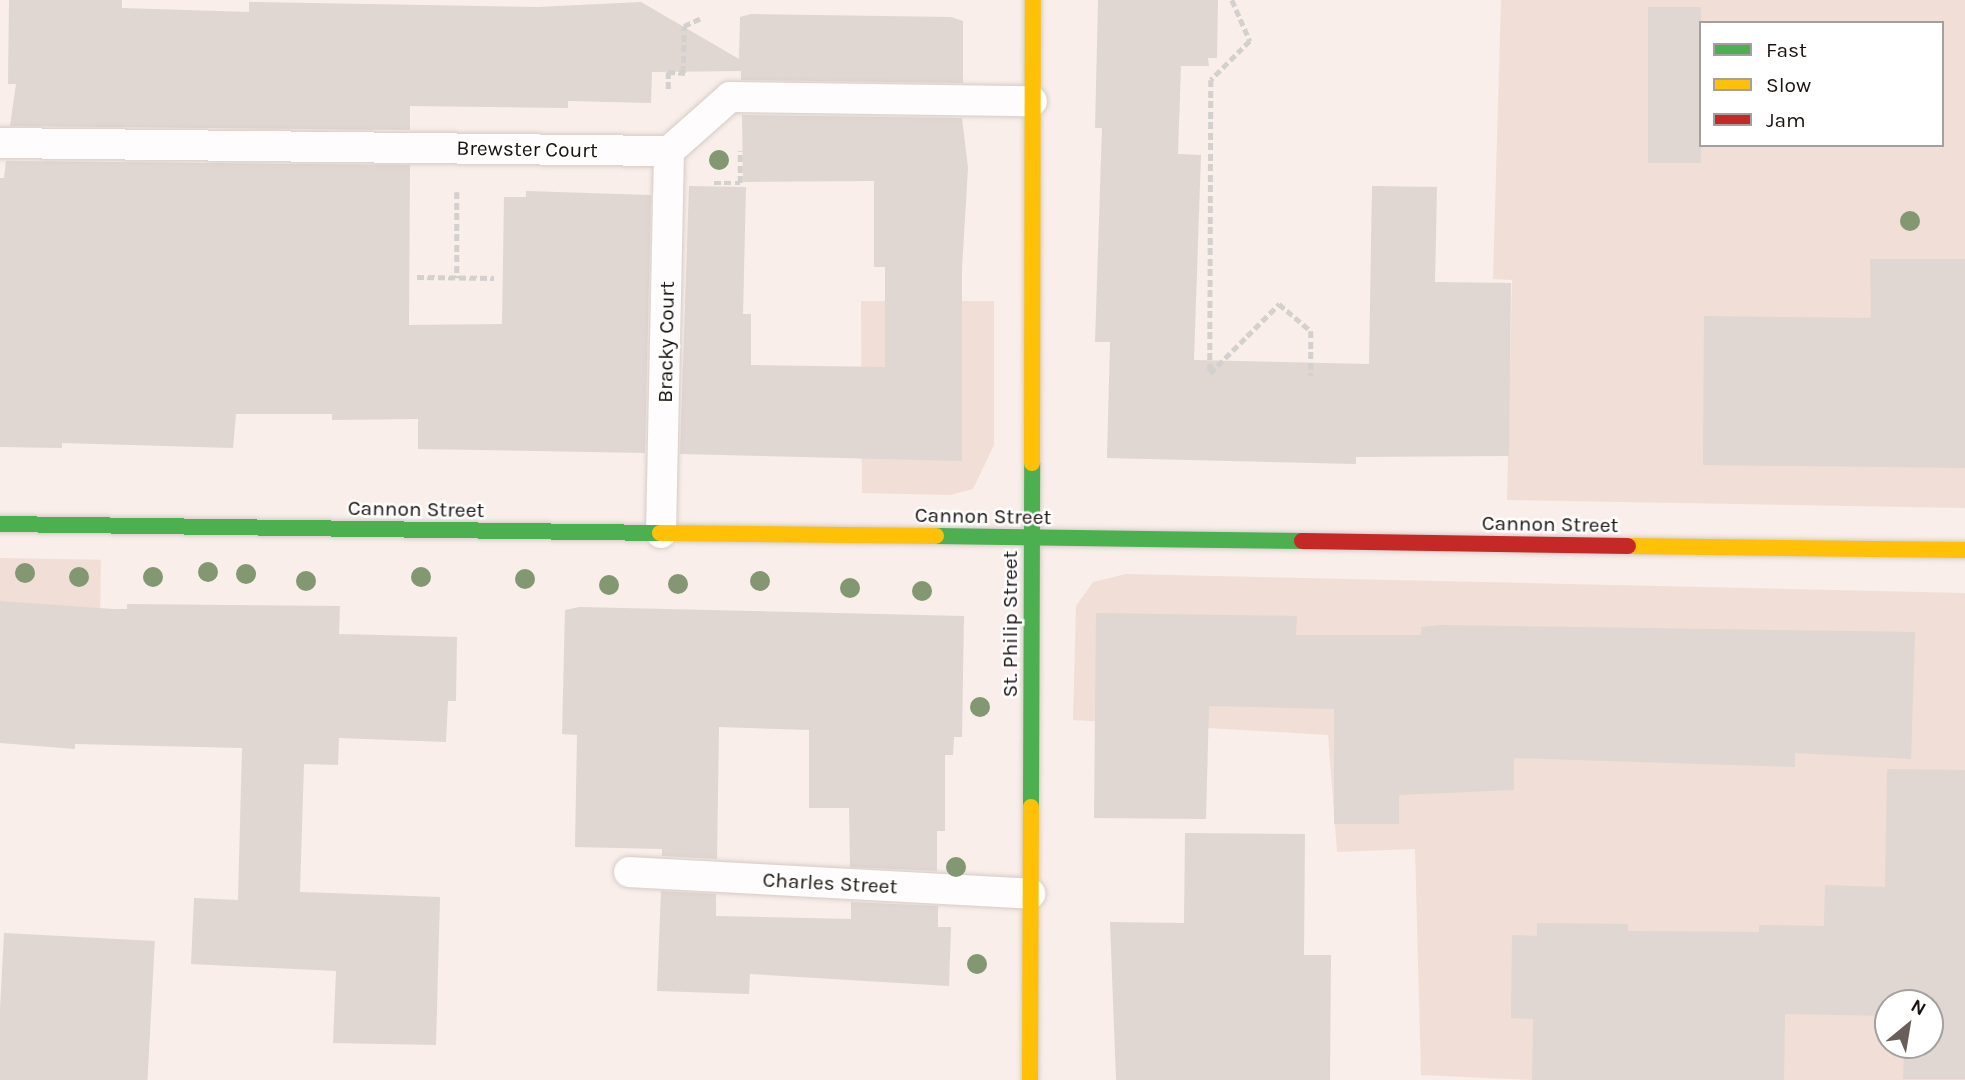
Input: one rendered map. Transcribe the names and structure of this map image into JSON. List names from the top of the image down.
{
  "streets": {
    "main road": ["Cannon Street", "St. Philip Street"],
    "lane": ["Brewster Court", "Bracky Court", "Charles Street"]
  },
  "crossings": [
    ["Brewster Court", "Bracky Court"],
    ["Bracky Court", "Cannon Street"],
    ["Cannon Street", "St. Philip Street"],
    ["St. Philip Street", "Charles Street"]
  ],
  "legend": ["Fast", "Slow", "Jam"],
  "north": "top right"
}
